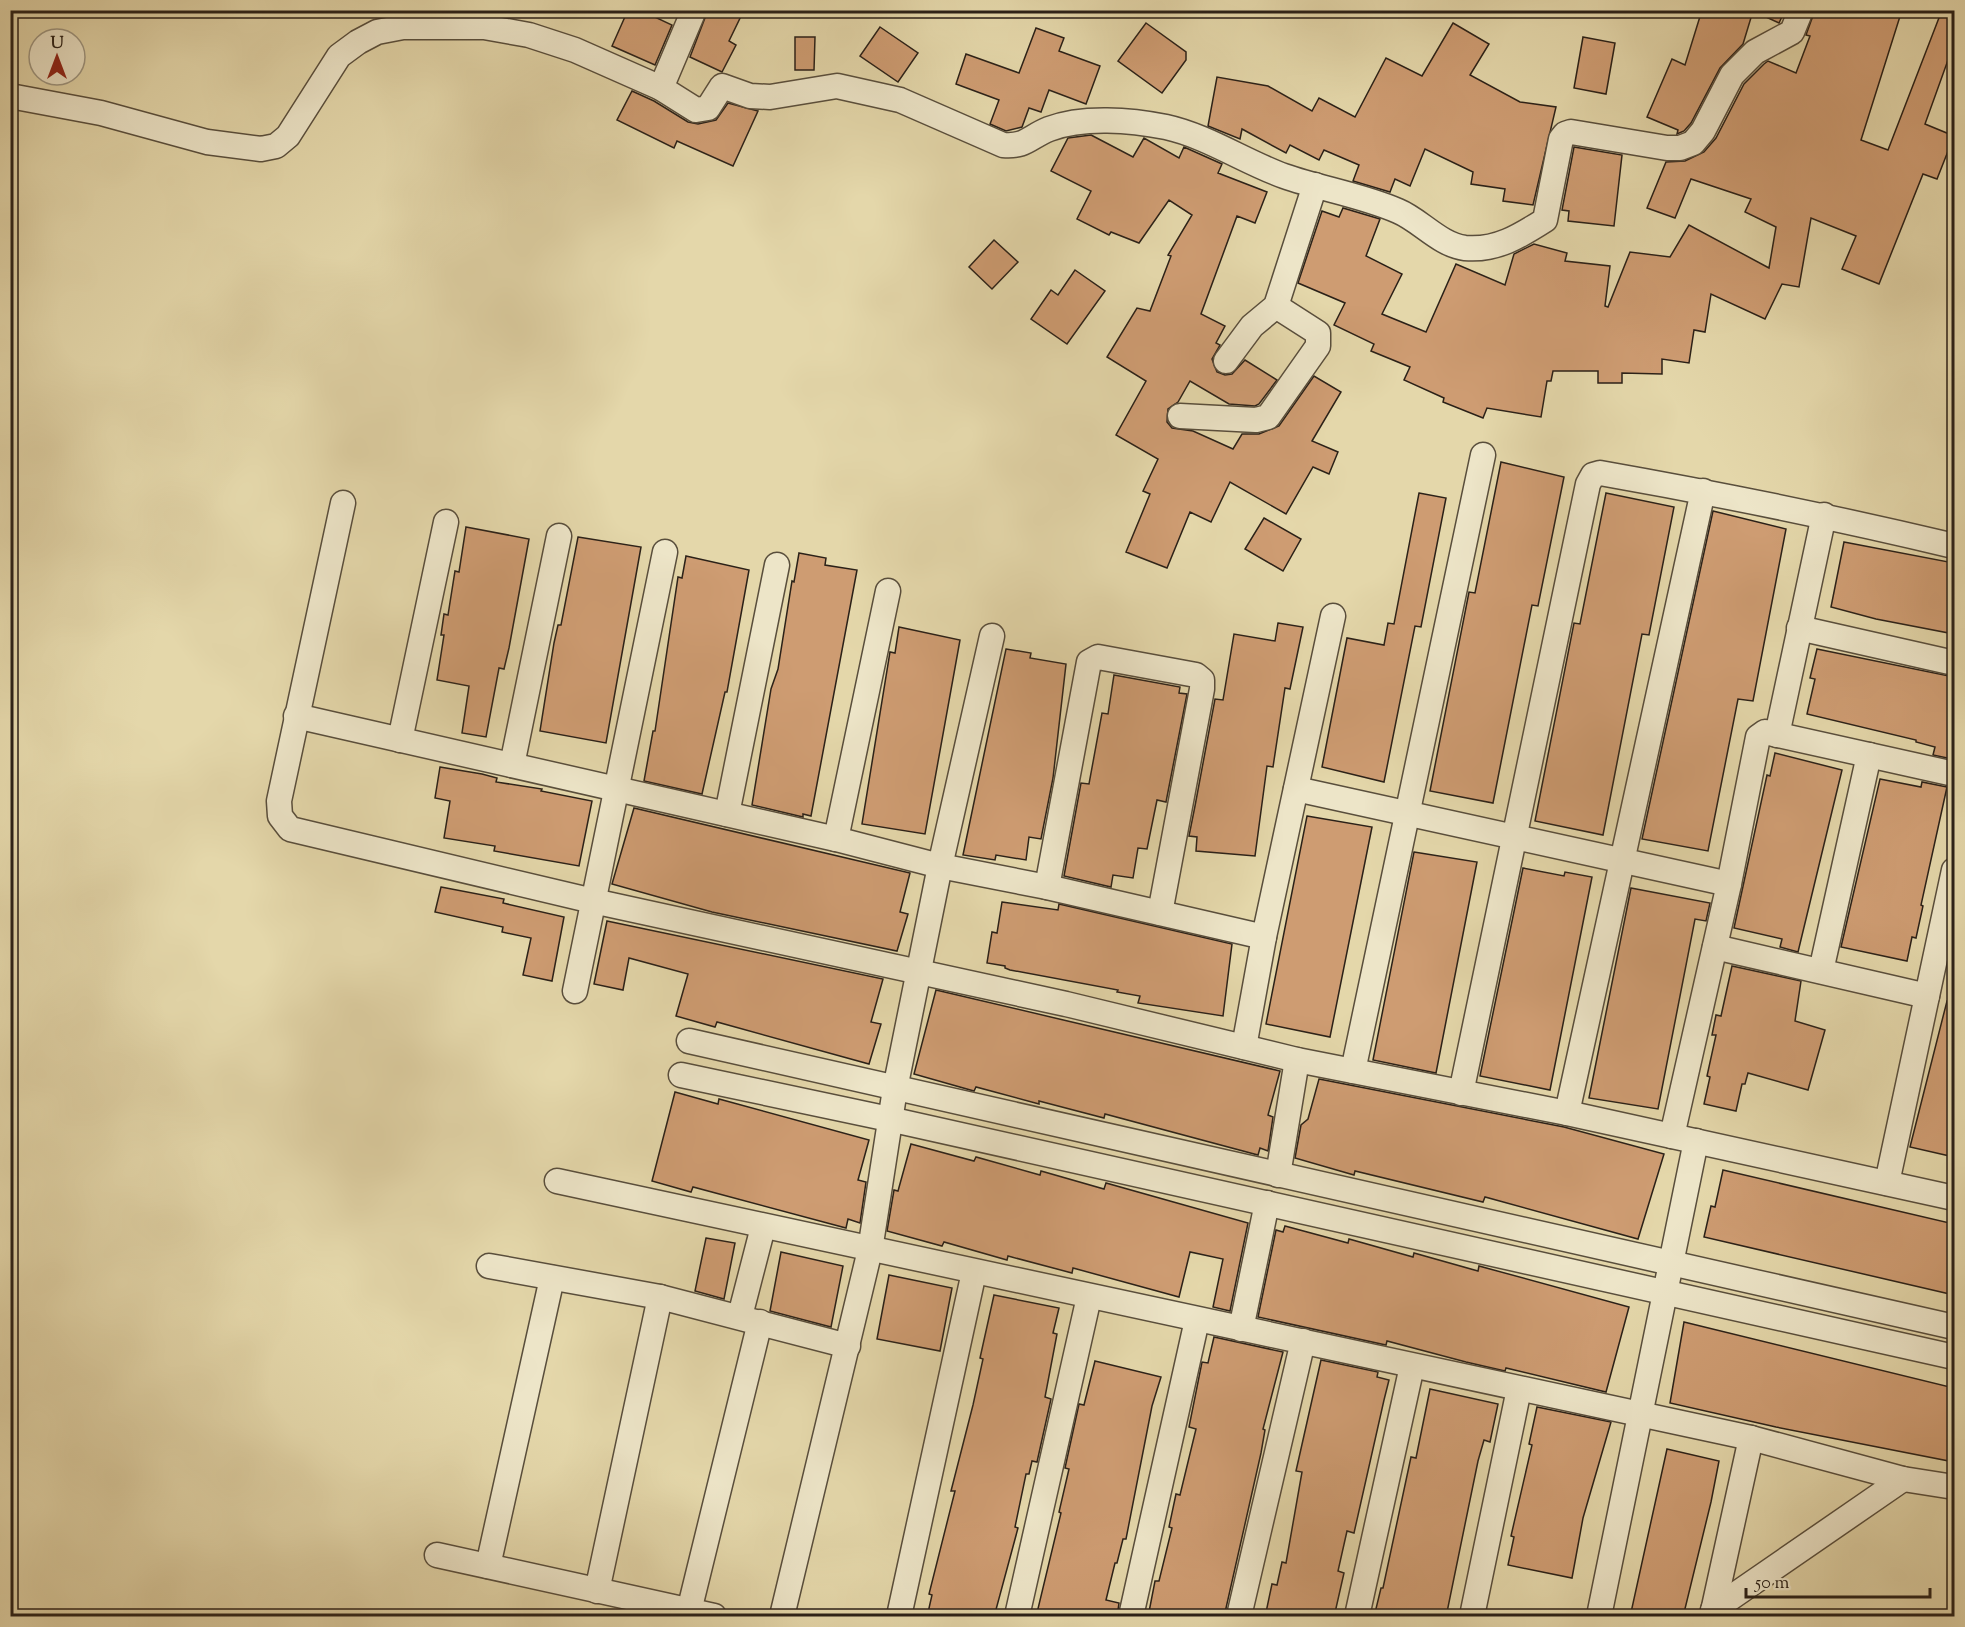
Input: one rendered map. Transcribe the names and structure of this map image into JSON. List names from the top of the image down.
{
  "scale_bar": "50 m",
  "north": "top"
}
